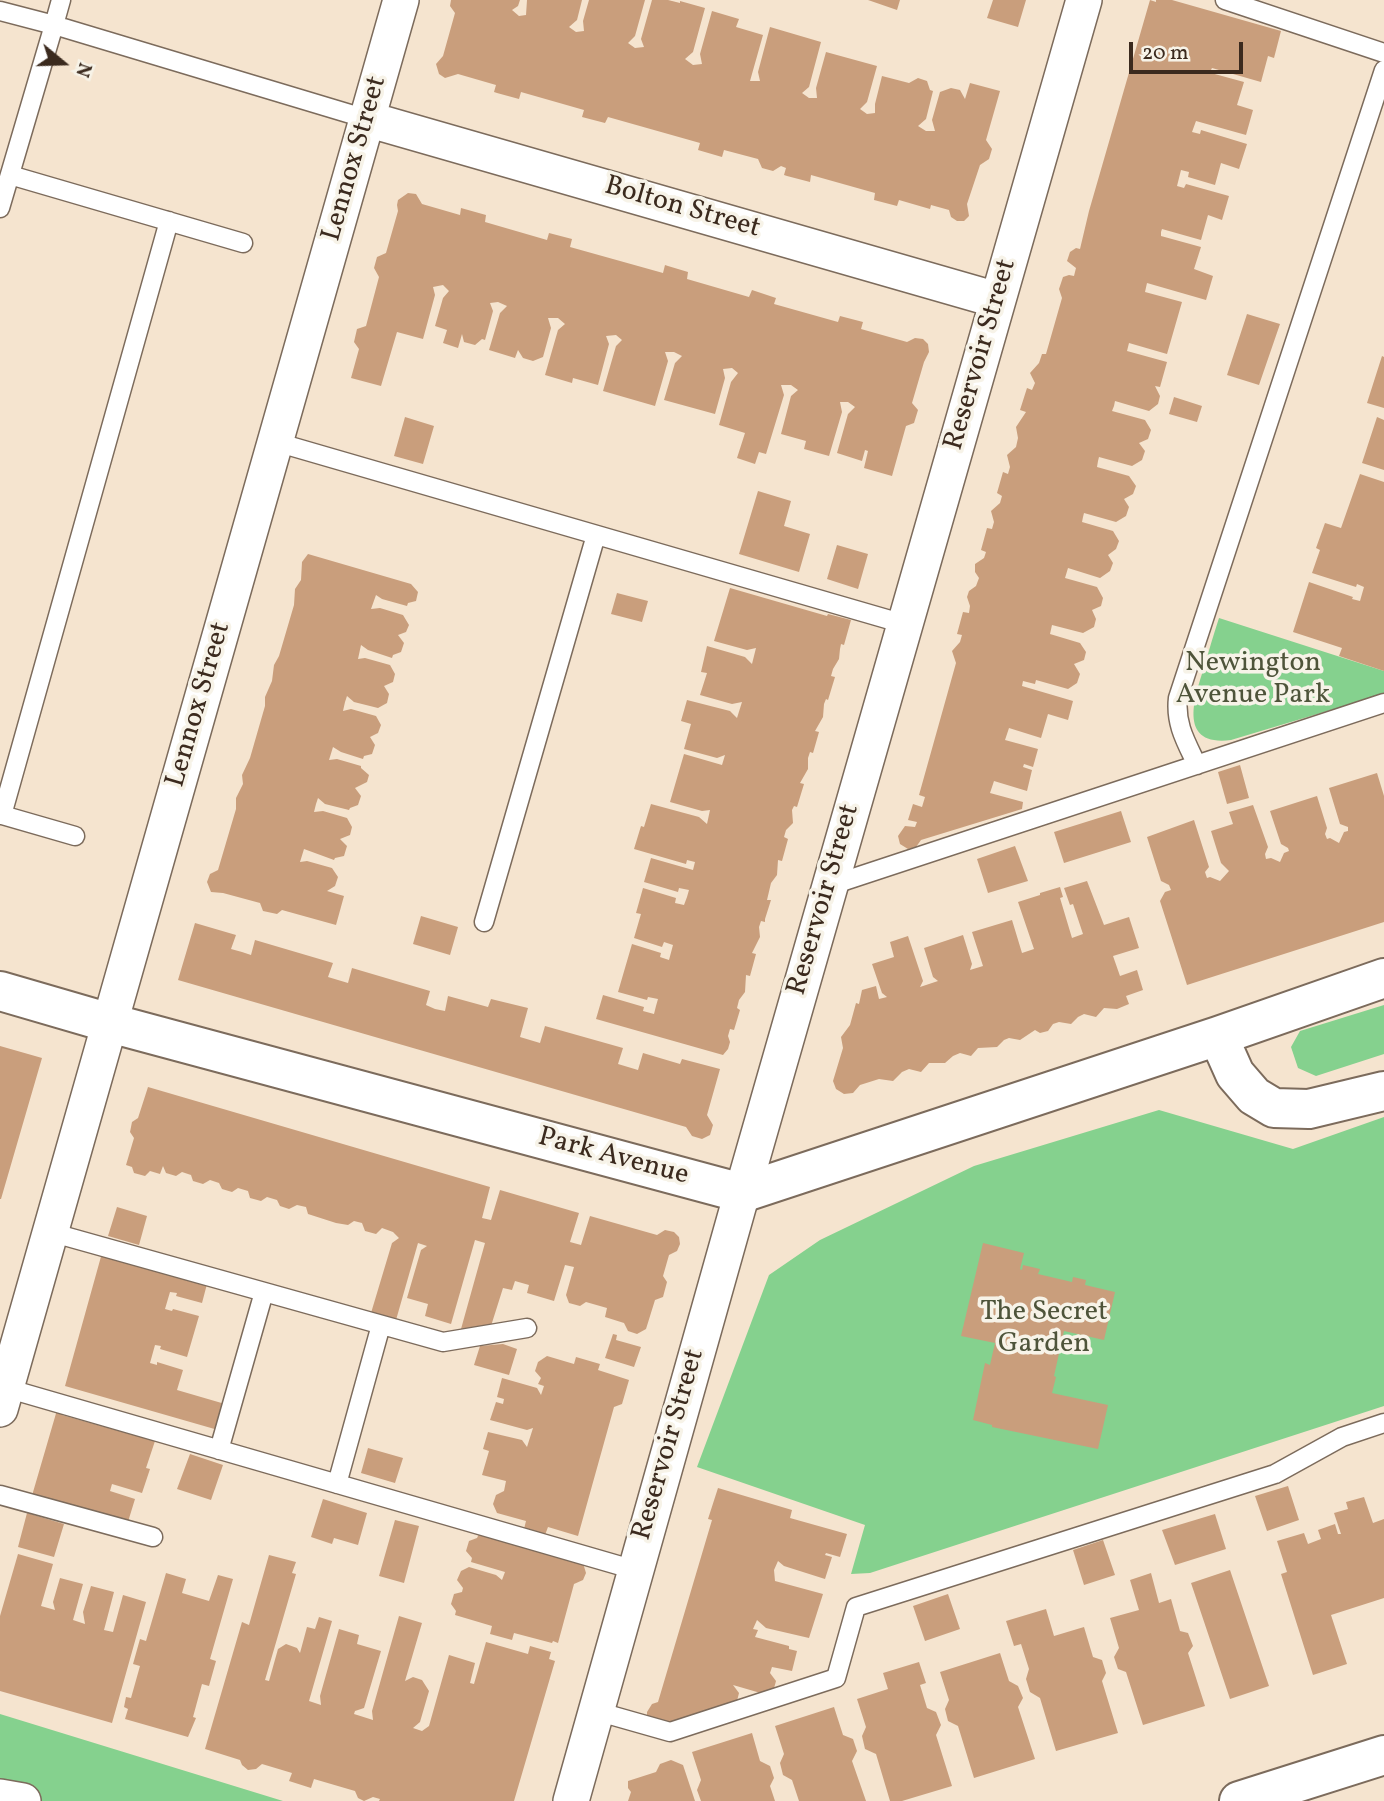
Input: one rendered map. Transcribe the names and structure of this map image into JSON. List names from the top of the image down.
{
  "streets": {
    "street": [
      "Lennox Street",
      "Bolton Street",
      "Reservoir Street",
      "Park Avenue"
    ]
  },
  "crossings": [
    ["Lennox Street", "Bolton Street"],
    ["Lennox Street", "Park Avenue"],
    ["Bolton Street", "Reservoir Street"],
    ["Reservoir Street", "Park Avenue"]
  ],
  "parks": ["Newington Avenue Park", "The Secret Garden"],
  "scale_bar": "20 m",
  "north": "right"
}
